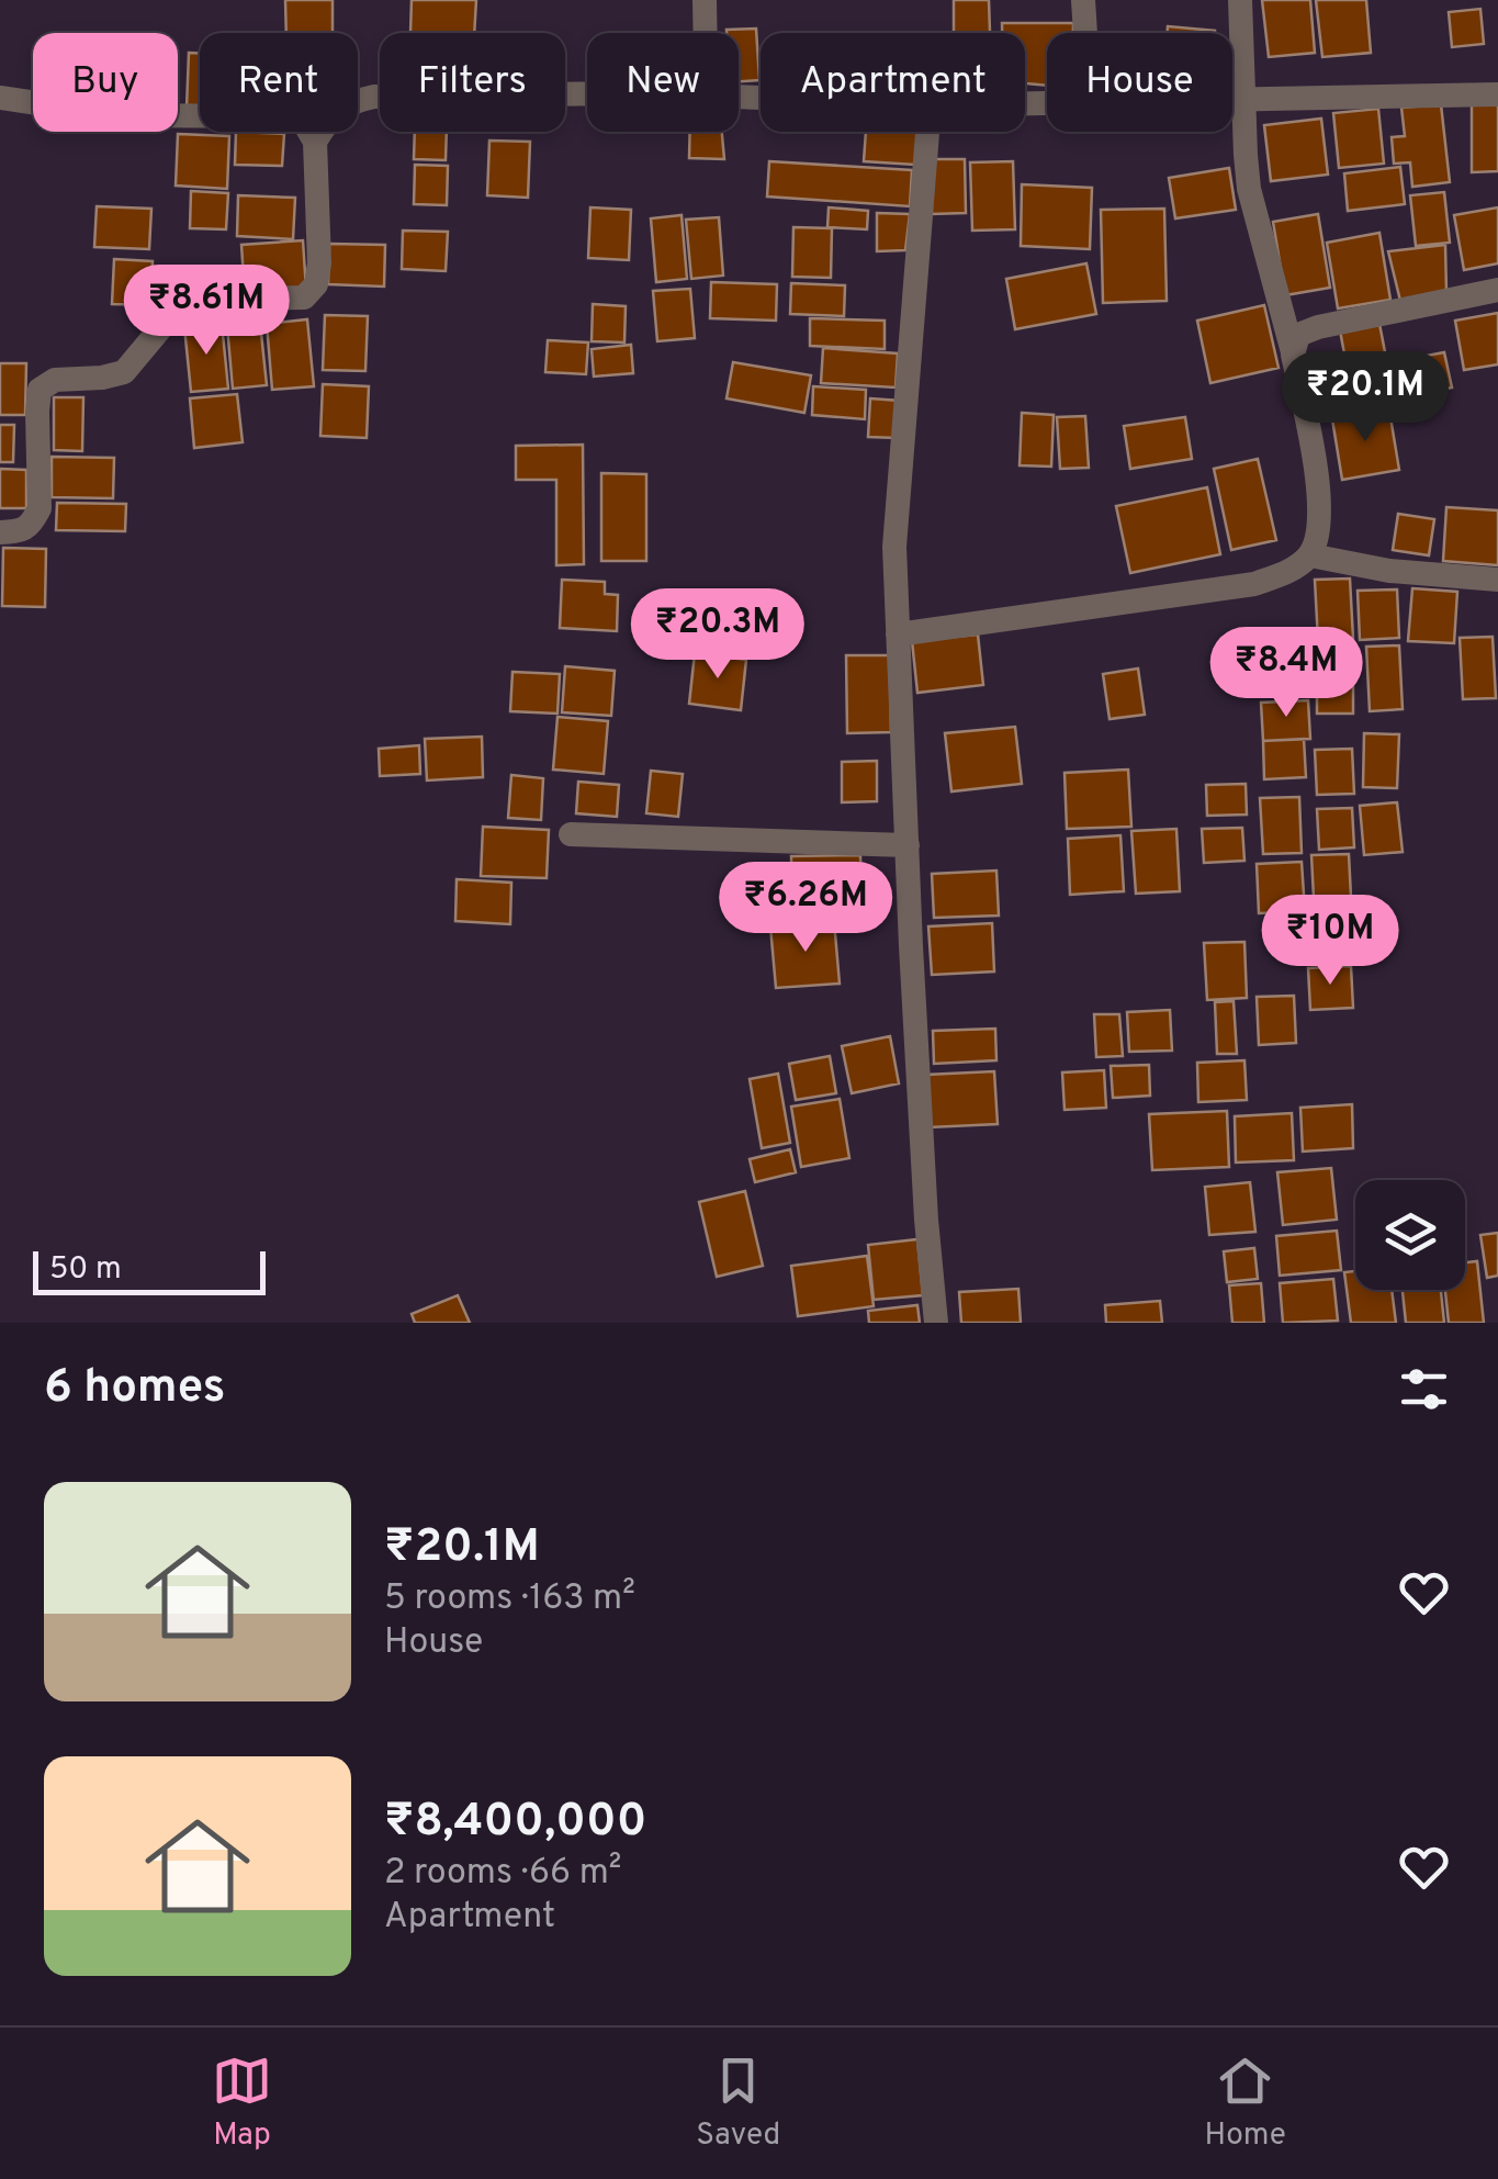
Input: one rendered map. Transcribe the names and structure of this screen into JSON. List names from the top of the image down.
{
  "scale_bar": "50 m",
  "page": {
    "chip": [
      "Buy",
      "Rent",
      "Filters",
      "New",
      "Apartment",
      "House"
    ],
    "price": [
      "₹8.61M",
      "₹20.1M",
      "₹20.3M",
      "₹8.4M",
      "₹6.26M",
      "₹10M"
    ],
    "scale": "50 m",
    "heading": "6 homes",
    "list": [
      {
        "name": "₹20.1M",
        "note": "5 rooms · 163 m² · House"
      },
      {
        "name": "₹8,400,000",
        "note": "2 rooms · 66 m² · Apartment"
      }
    ],
    "tabs": ["Map", "Saved", "Home"]
  }
}
